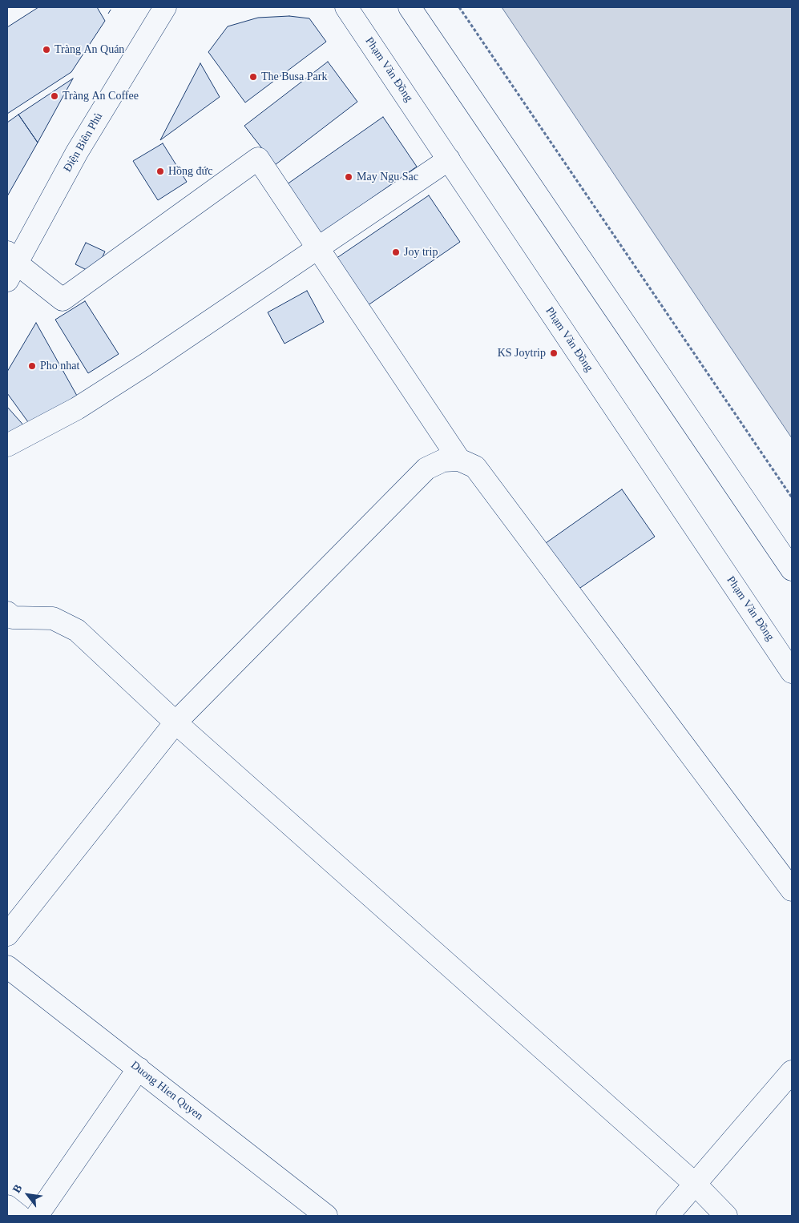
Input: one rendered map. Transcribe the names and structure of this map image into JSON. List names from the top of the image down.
{
  "streets": {
    "street": ["Phạm Văn Đồng", "Điện Biên Phủ", "Duong Hien Quyen"]
  },
  "places": [
    "Tràng An Quán",
    "The Busa Park",
    "Tràng An Coffee",
    "Hồng đức",
    "May Ngu Sac",
    "Joy trip",
    "KS Joytrip",
    "Pho nhat"
  ],
  "north": "top left"
}
